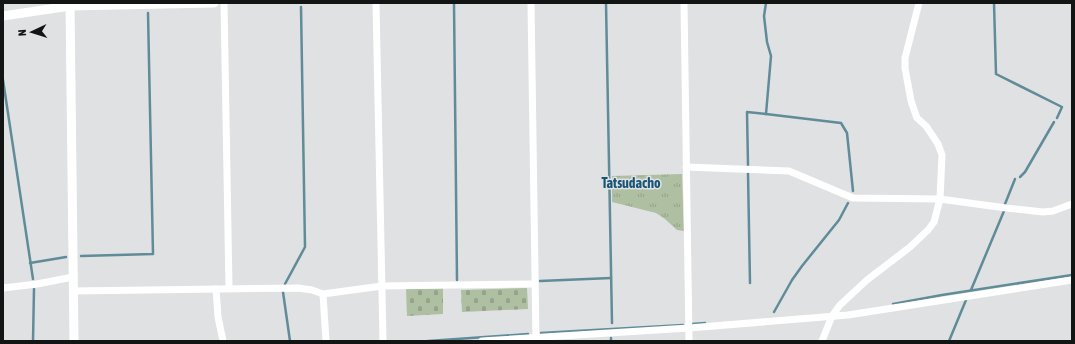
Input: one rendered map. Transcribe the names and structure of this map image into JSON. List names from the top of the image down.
{
  "districts": ["Tatsudacho"],
  "north": "left"
}
